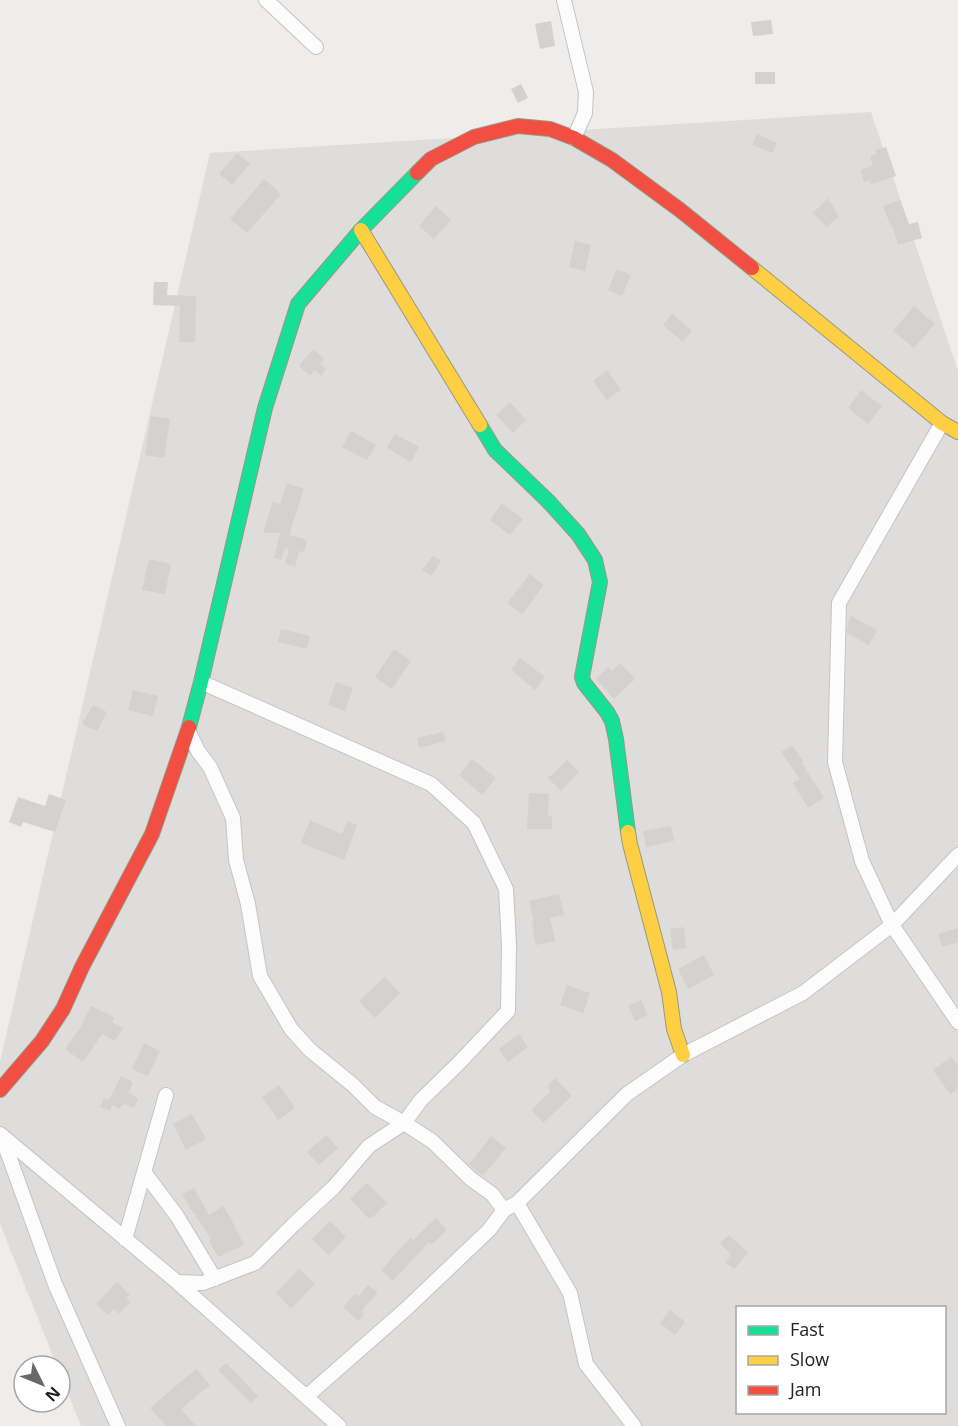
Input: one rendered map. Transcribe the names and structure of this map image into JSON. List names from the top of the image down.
{
  "legend": ["Fast", "Slow", "Jam"],
  "north": "bottom right"
}
